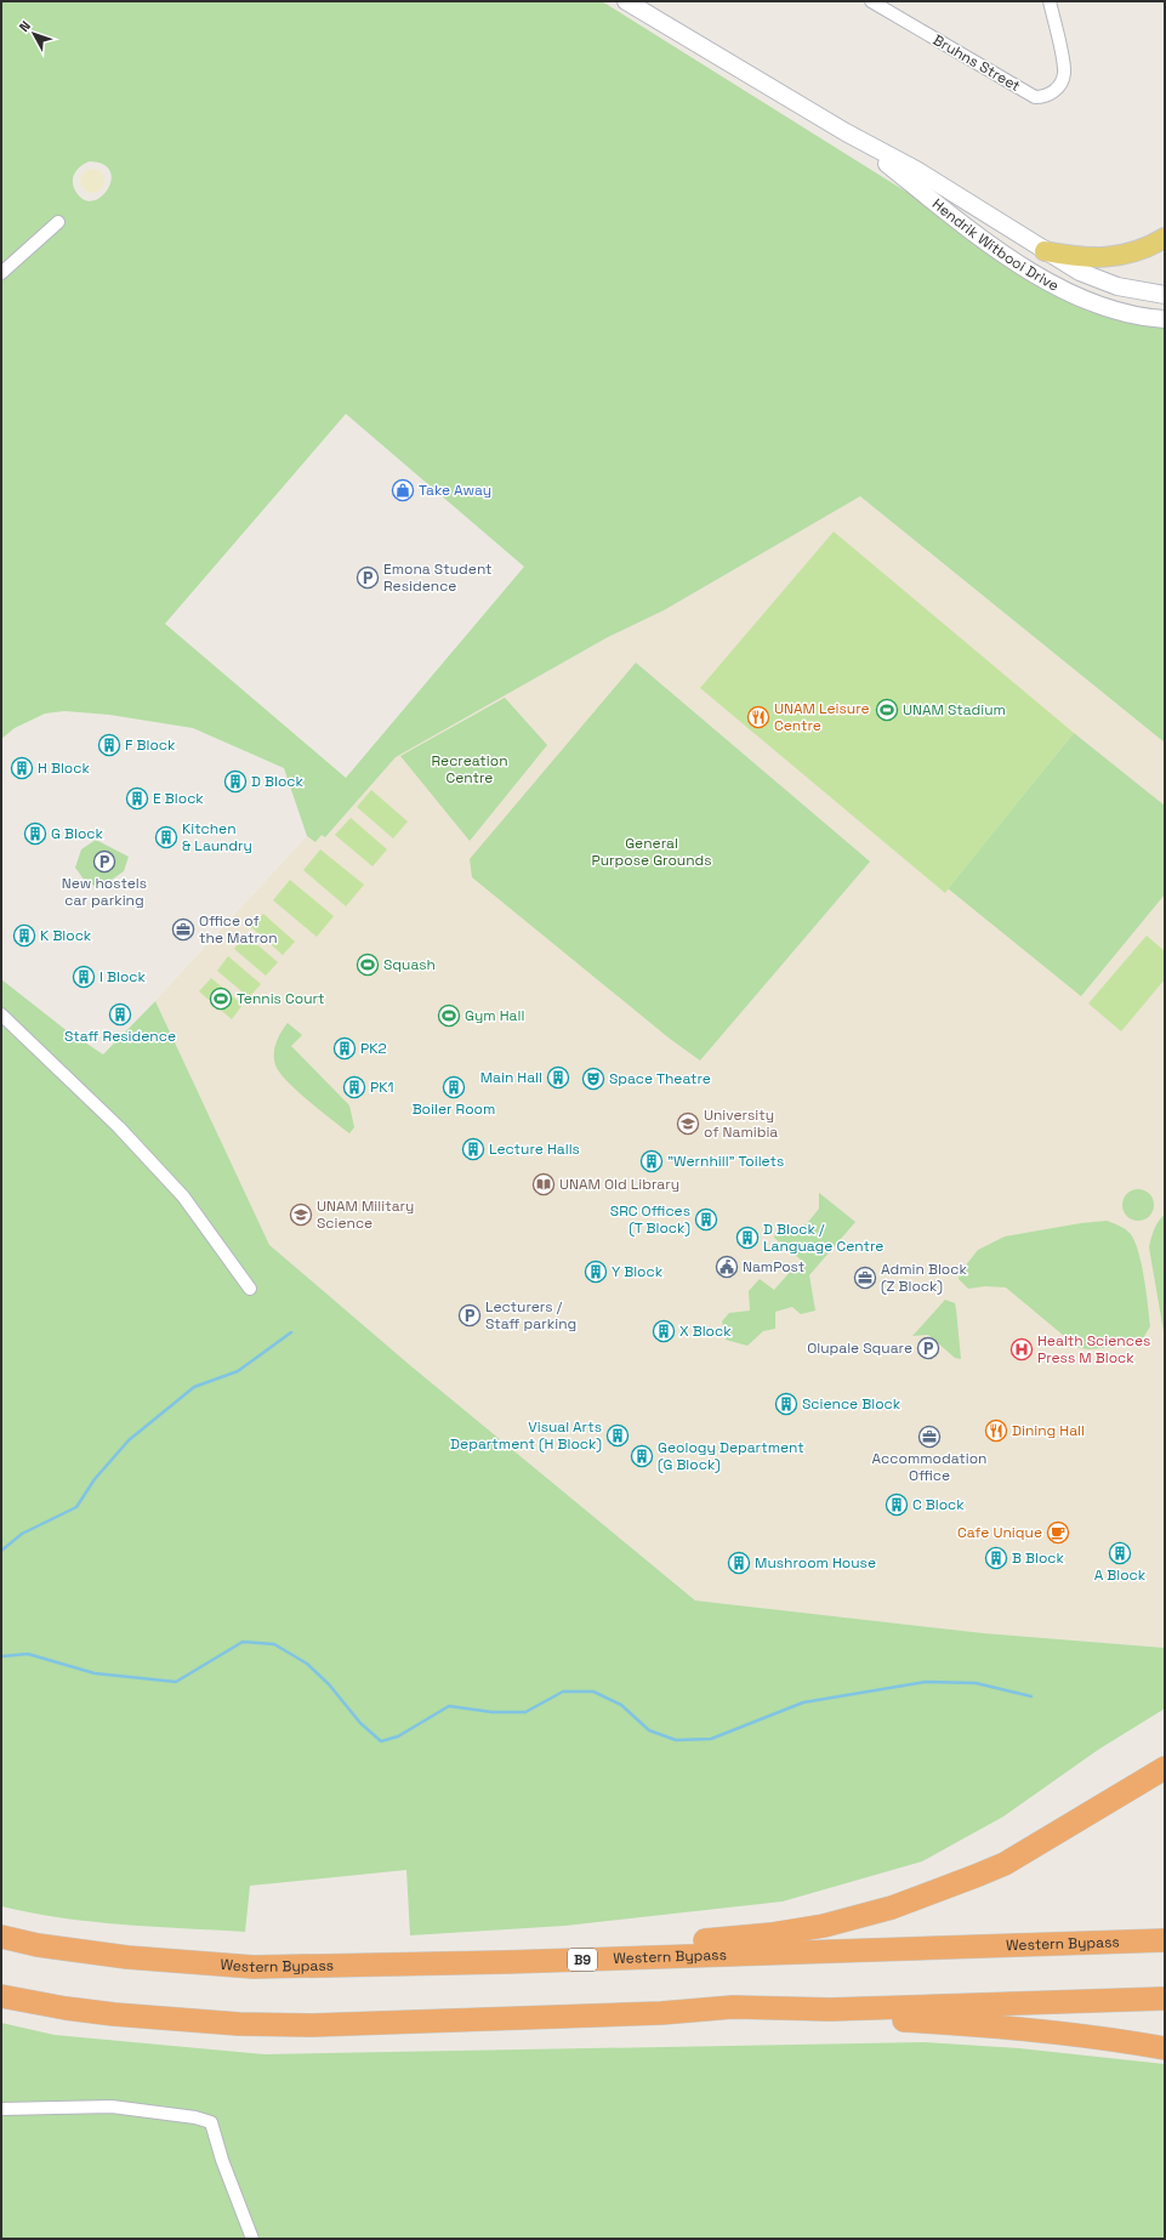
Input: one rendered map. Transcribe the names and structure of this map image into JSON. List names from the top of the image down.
{
  "streets": {
    "highway": ["Western Bypass", "B9"],
    "main road": ["Hendrik Witbooi Drive"],
    "street": ["Bruhns Street"]
  },
  "parks": ["Recreation Centre", "General Purpose Grounds"],
  "places": {
    "shop": ["Take Away"],
    "parking": [
      "Emona Student Residence",
      "New hostels car parking",
      "Lecturers / Staff parking",
      "Olupale Square"
    ],
    "sports": [
      "UNAM Stadium",
      "Squash",
      "Tennis Court",
      "Gym Hall"
    ],
    "restaurant": ["UNAM Leisure Centre", "Dining Hall"],
    "building": [
      "F Block",
      "H Block",
      "D Block",
      "E Block",
      "G Block",
      "Kitchen & Laundry",
      "K Block",
      "I Block",
      "Staff Residence",
      "PK2",
      "Main Hall",
      "PK1",
      "Boiler Room",
      "Lecture Halls",
      "\"Wernhill\" Toilets",
      "SRC Offices (T Block)",
      "D Block / Language Centre",
      "Y Block",
      "X Block",
      "Science Block",
      "Visual Arts Department (H Block)",
      "Geology Department (G Block)",
      "C Block",
      "A Block",
      "B Block",
      "Mushroom House"
    ],
    "office": ["Office of the Matron", "Admin Block (Z Block)", "Accommodation Office"],
    "theatre": ["Space Theatre"],
    "school or university": ["University of Namibia", "UNAM Military Science"],
    "library": ["UNAM Old Library"],
    "public building": ["NamPost"],
    "hospital": ["Health Sciences Press M Block"],
    "cafe": ["Cafe Unique"]
  },
  "north": "top left"
}
